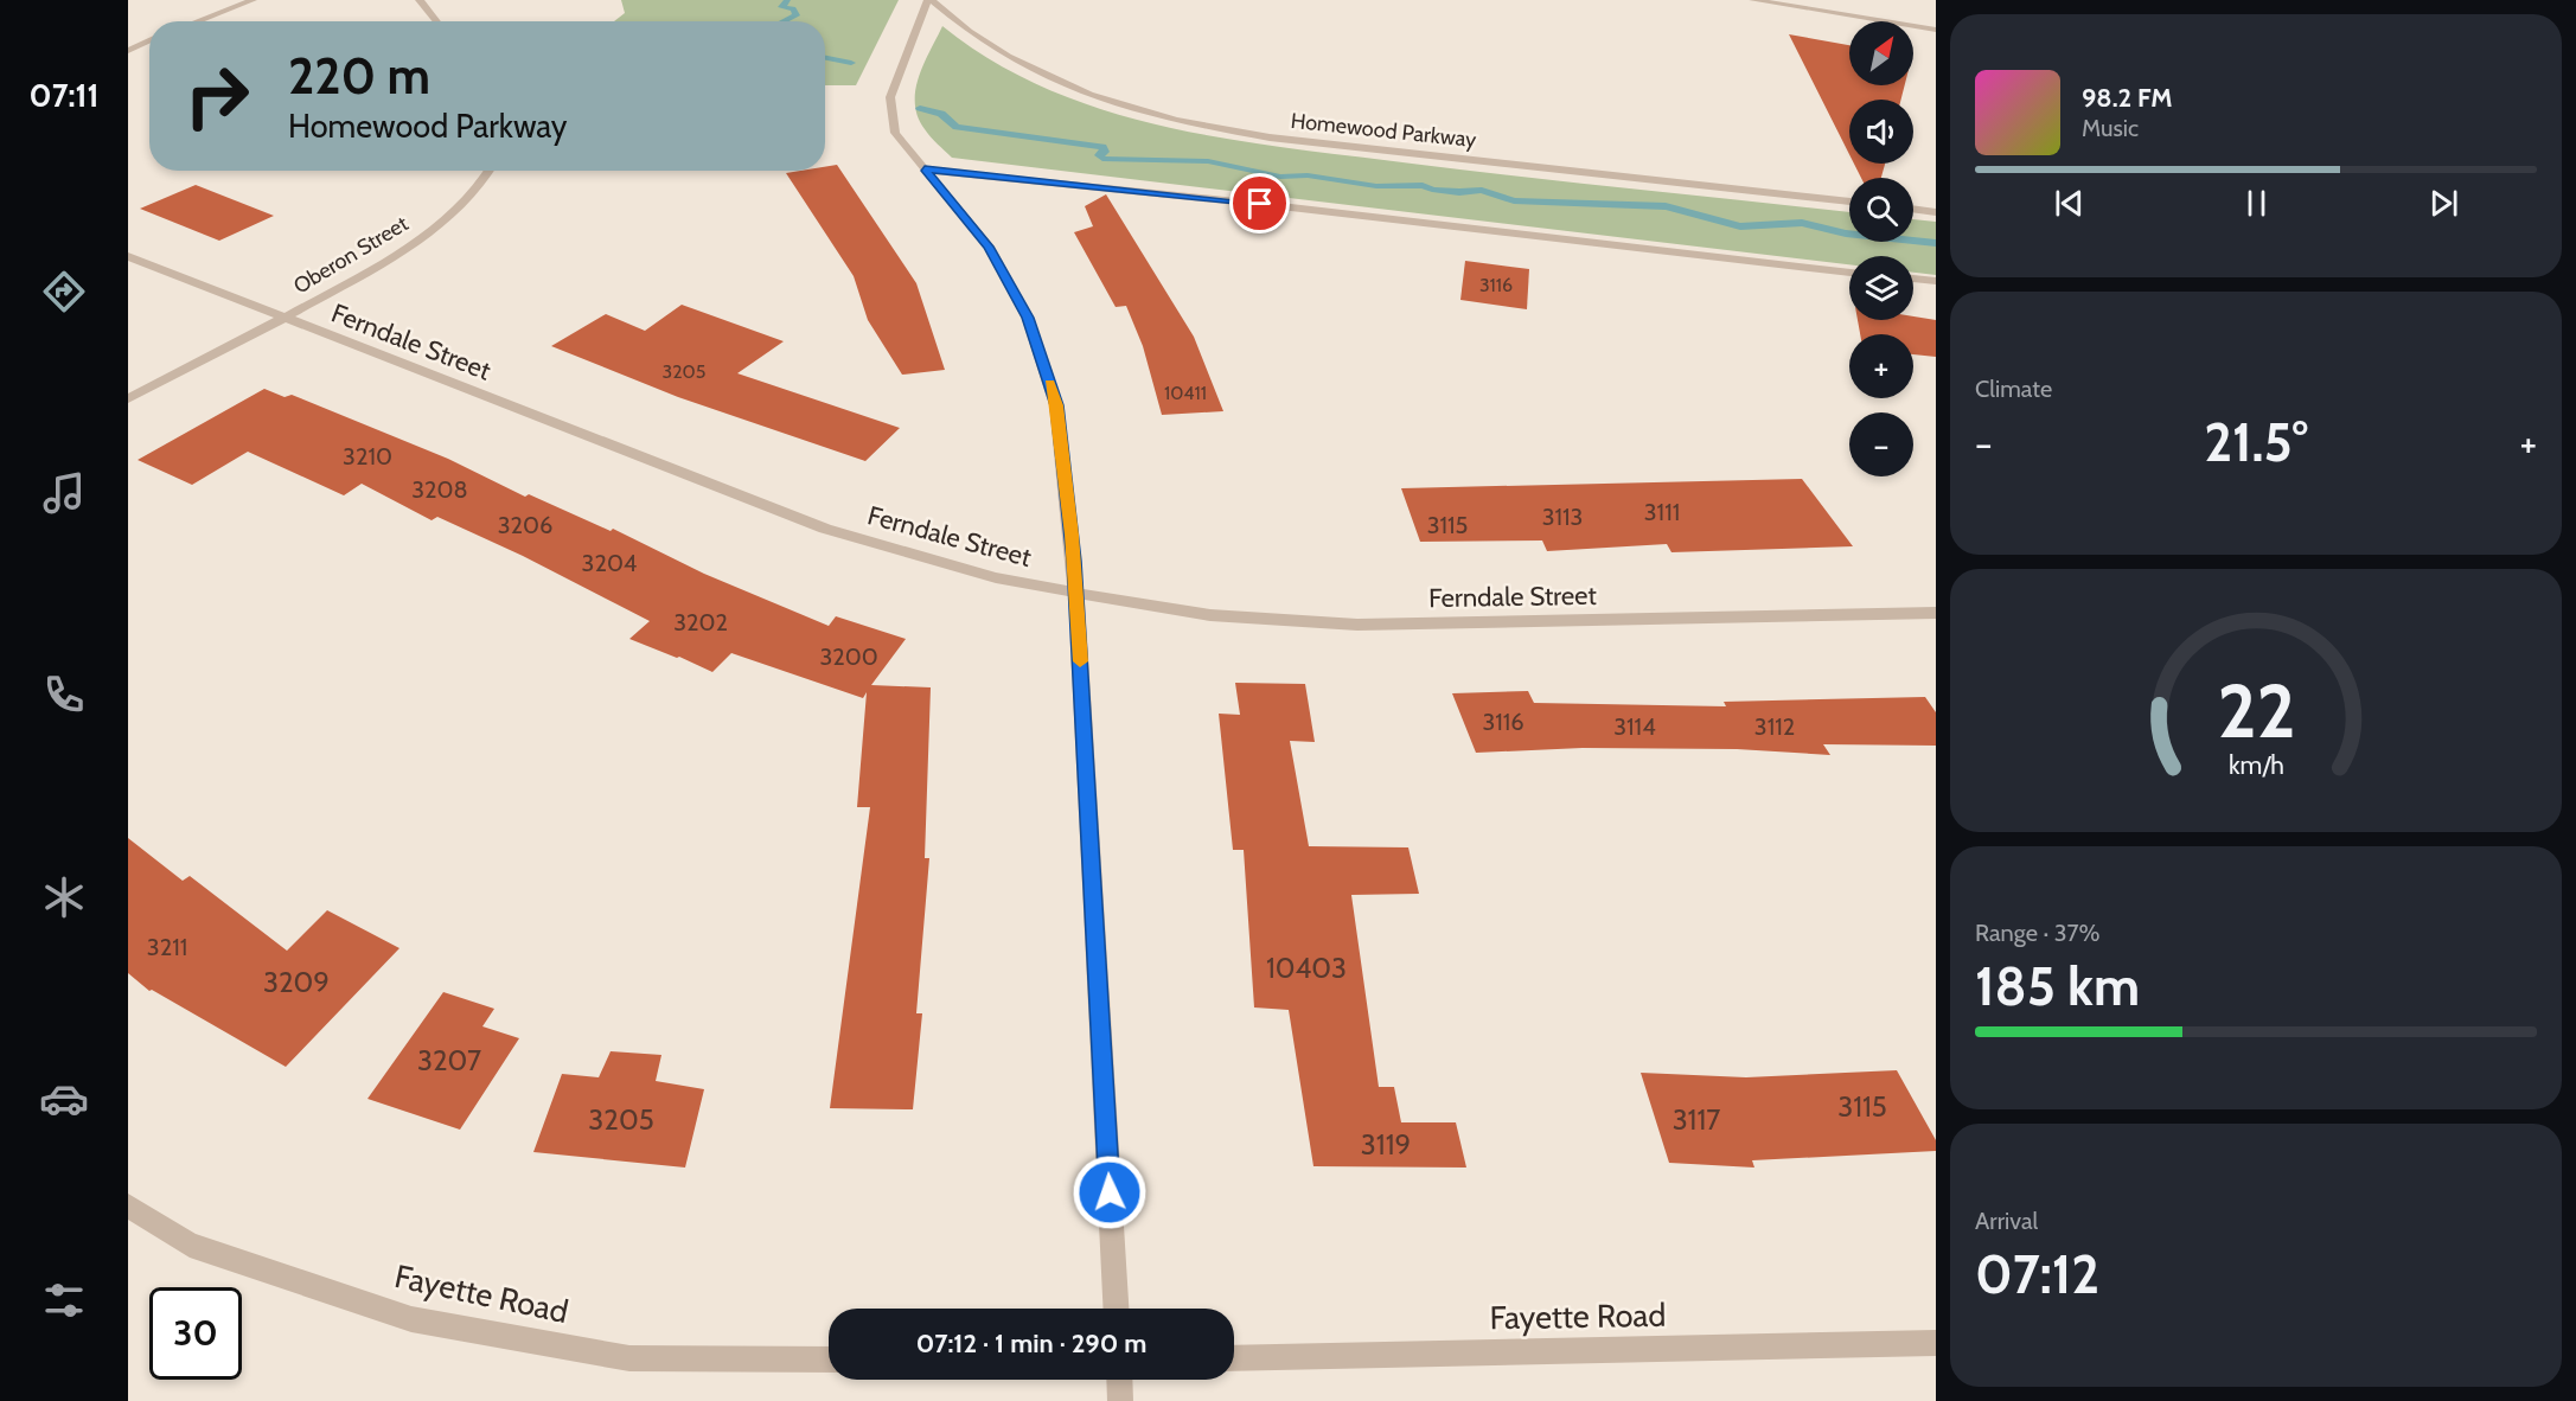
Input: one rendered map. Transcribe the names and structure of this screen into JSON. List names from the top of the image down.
{
  "streets": {
    "street": [
      "Homewood Parkway",
      "Oberon Street",
      "Ferndale Street",
      "Fayette Road"
    ]
  },
  "crossings": [
    ["Oberon Street", "Ferndale Street"]
  ],
  "house_numbers": [
    "3116",
    "3205",
    "10411",
    "3210",
    "3208",
    "3111",
    "3113",
    "3206",
    "3115",
    "3204",
    "3202",
    "3200",
    "3116",
    "3114",
    "3112",
    "3211",
    "10403",
    "3209",
    "3207",
    "3115",
    "3205",
    "3117",
    "3119"
  ],
  "north": "top right",
  "page": {
    "tabs": "07:11",
    "map_buttons": ["+", "−"],
    "turn": ["220 m", "Homewood Parkway"],
    "song": ["98.2 FM", "Music"],
    "tile": [
      "Climate",
      ["Range · 37%", "185 km"],
      ["Arrival", "07:12"]
    ],
    "heat": ["−", "21.5°", "+"],
    "limit": "30",
    "trip": "07:12 · 1 min · 290 m",
    "gauge": ["22", "km/h"]
  }
}
